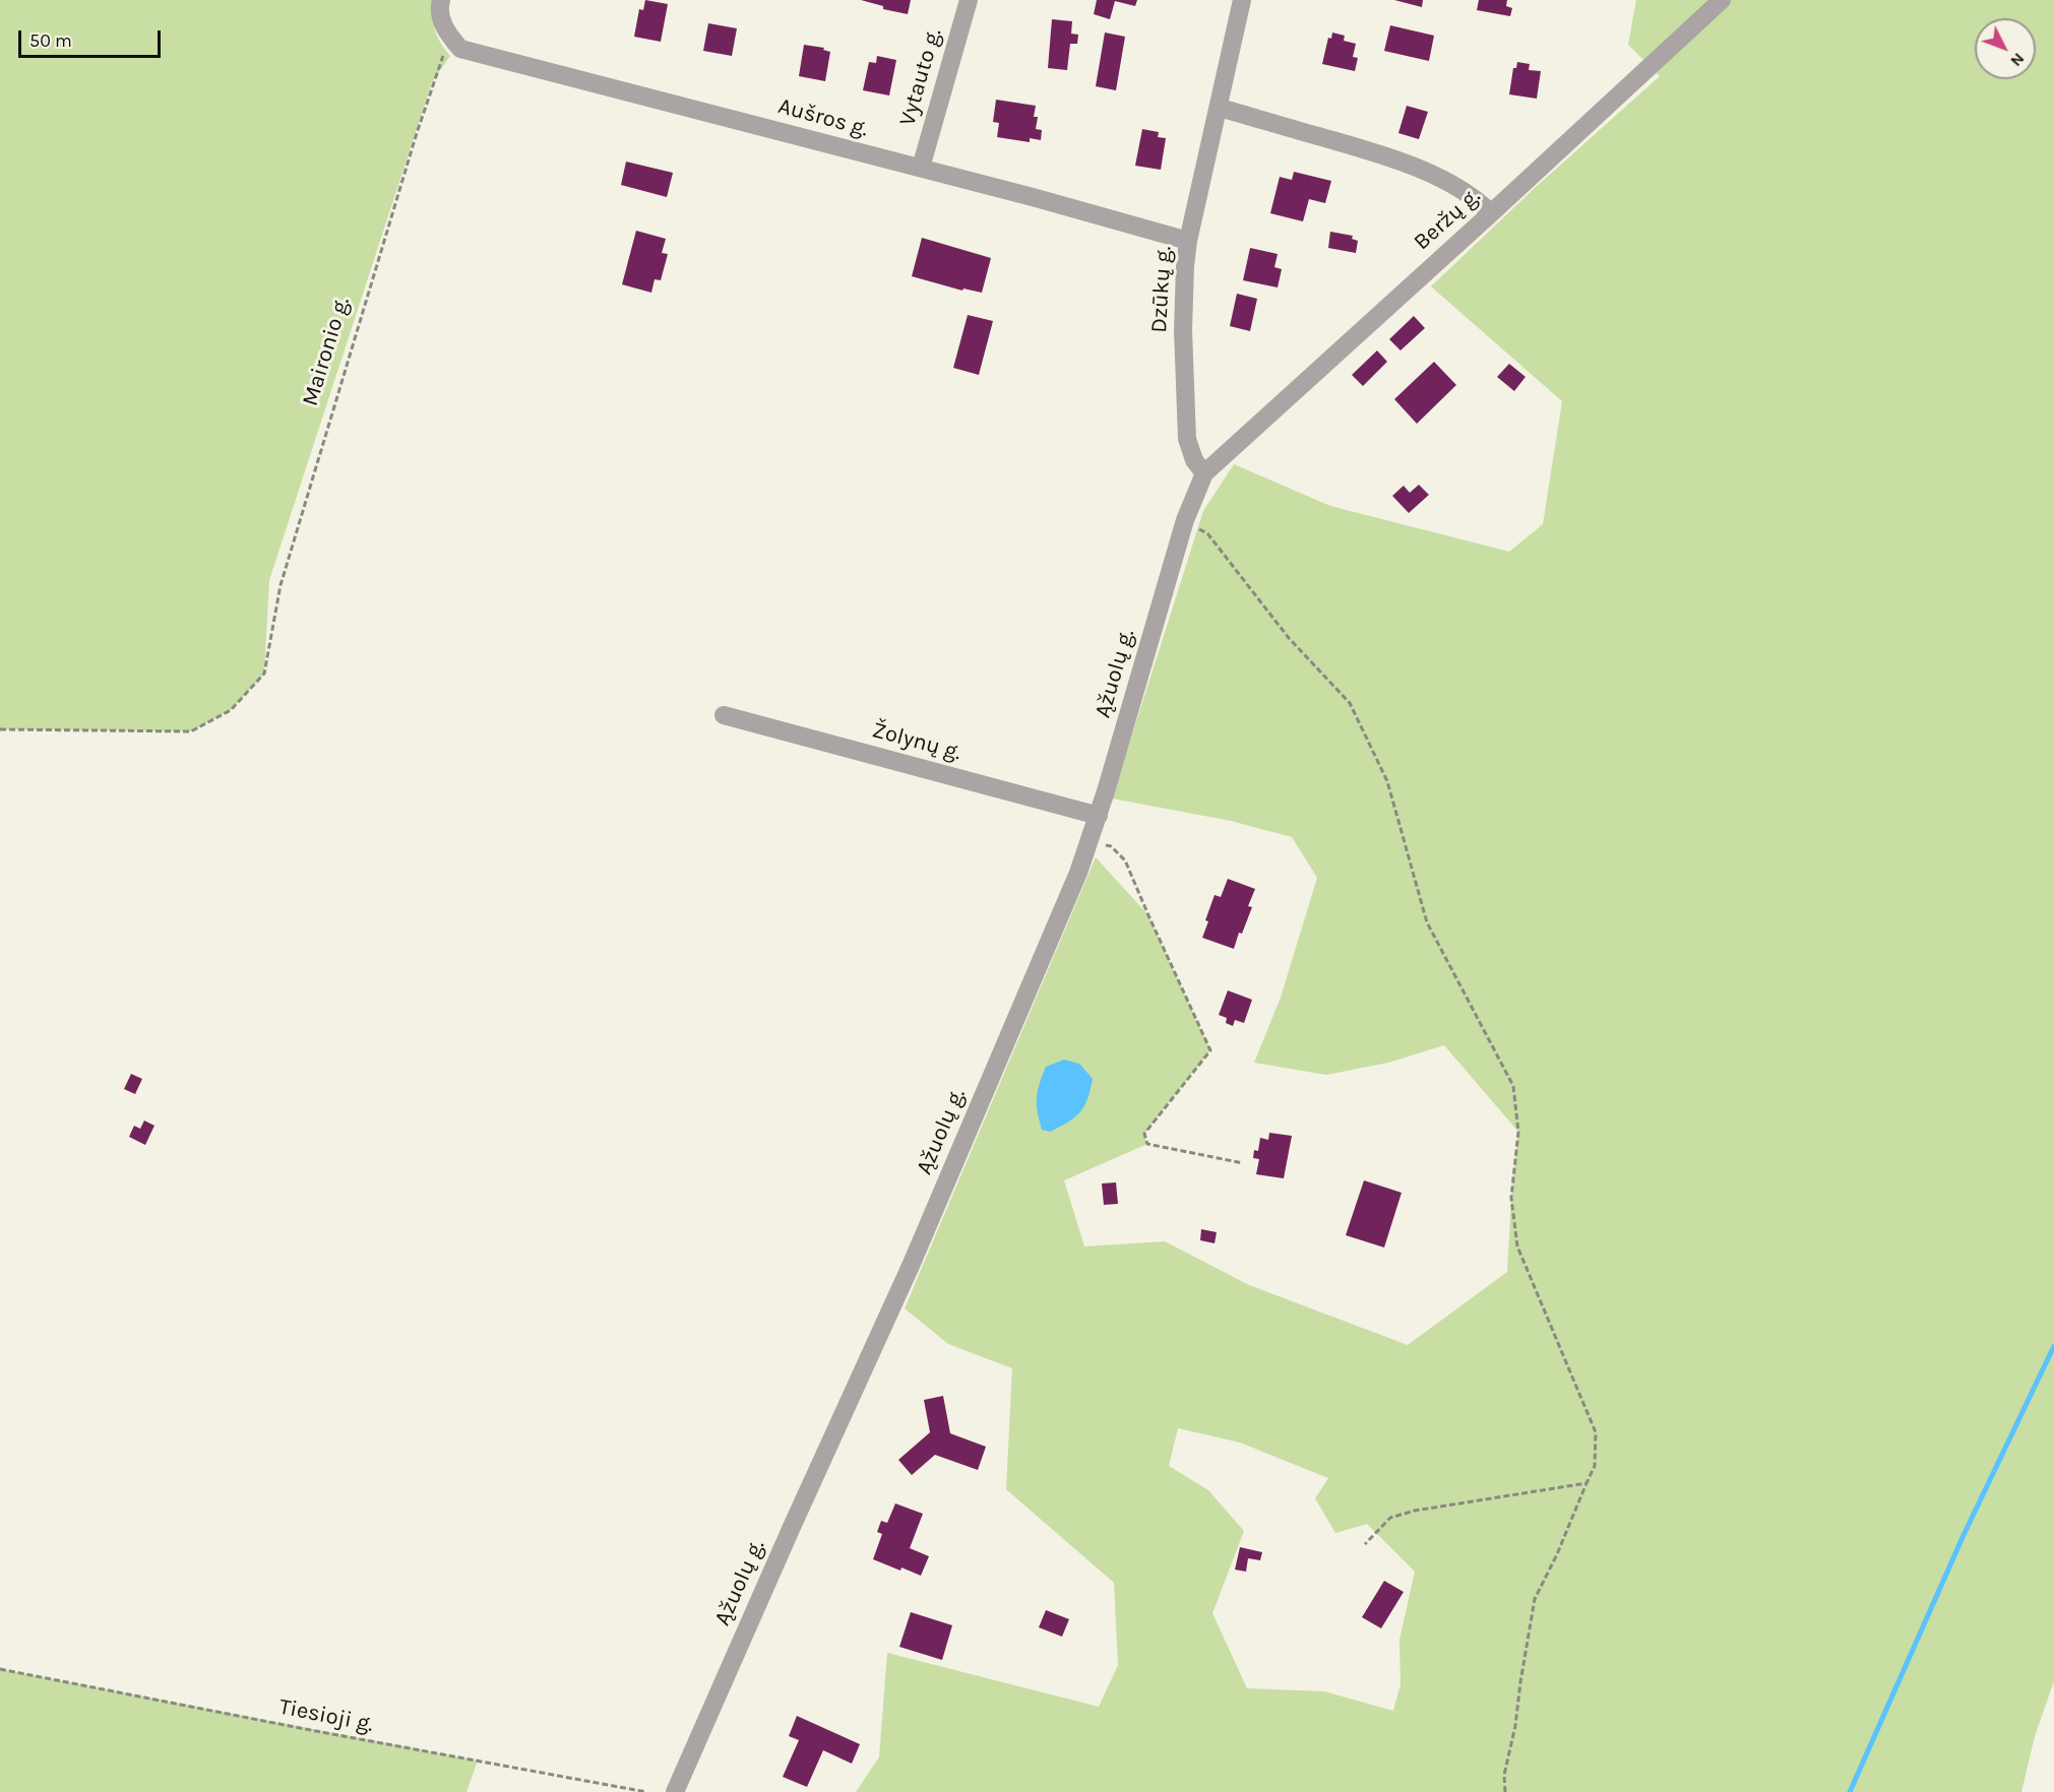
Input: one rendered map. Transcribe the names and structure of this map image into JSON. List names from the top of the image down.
{
  "streets": {
    "street": [
      "Vytauto g.",
      "Aušros g.",
      "Beržų g.",
      "Dzūkų g.",
      "Ąžuolų g.",
      "Žolynų g."
    ],
    "path": ["Maironio g.", "Tiesioji g."]
  },
  "crossings": [
    ["Vytauto g.", "Aušros g."],
    ["Aušros g.", "Dzūkų g."],
    ["Aušros g.", "Maironio g."],
    ["Beržų g.", "Dzūkų g."],
    ["Beržų g.", "Ąžuolų g."],
    ["Dzūkų g.", "Ąžuolų g."],
    ["Ąžuolų g.", "Žolynų g."]
  ],
  "scale_bar": "50 m",
  "north": "bottom right"
}
